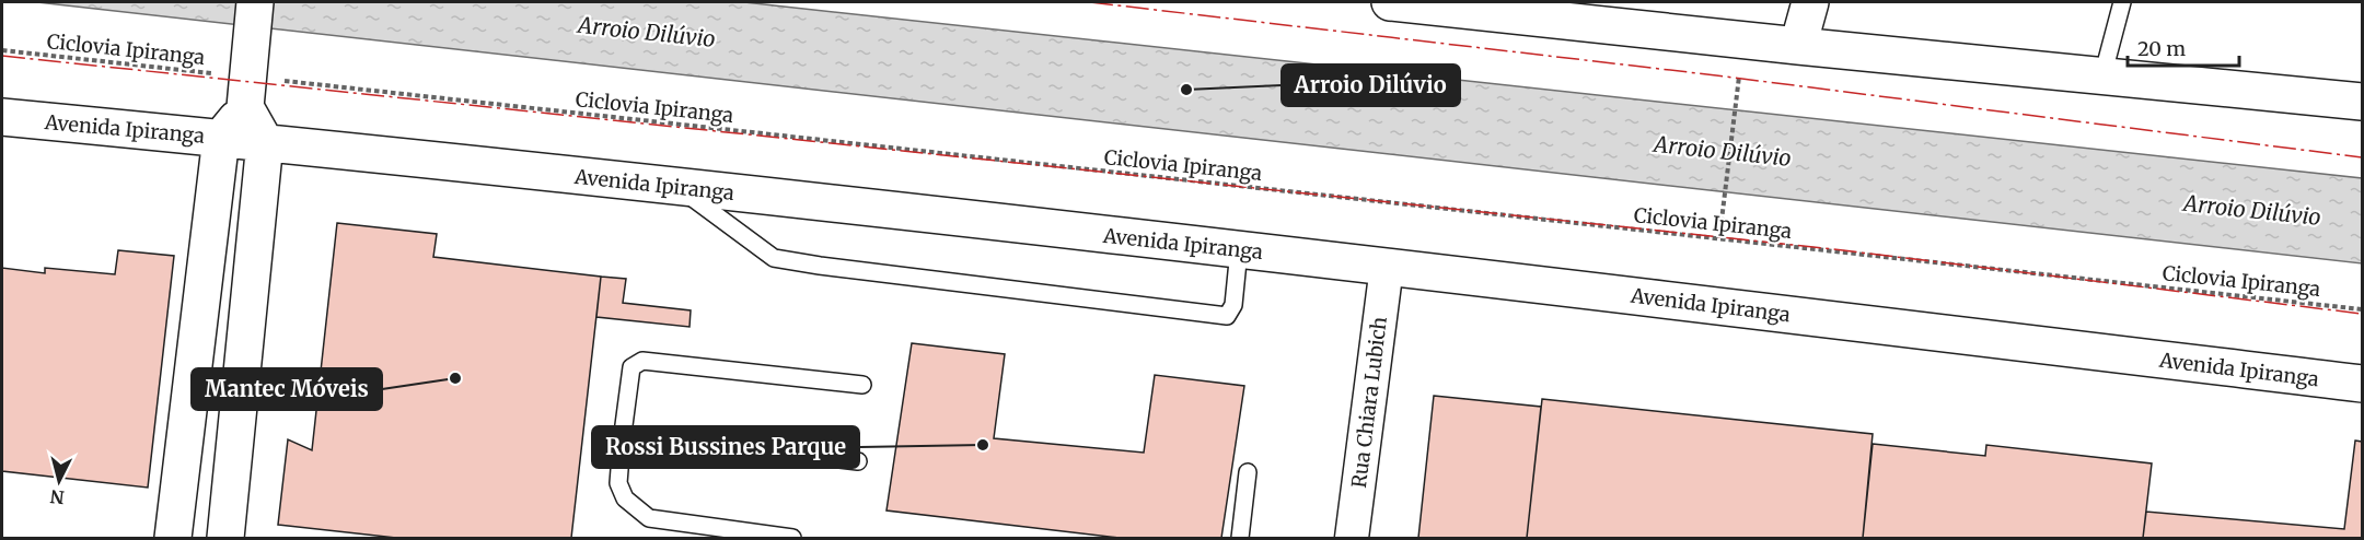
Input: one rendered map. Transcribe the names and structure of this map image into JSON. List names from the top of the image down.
{
  "streets": {
    "main road": ["Avenida Ipiranga"],
    "street": ["Rua Chiara Lubich"],
    "path": ["Ciclovia Ipiranga"]
  },
  "crossings": [
    ["Avenida Ipiranga", "Rua Chiara Lubich"]
  ],
  "water": ["Arroio Dilúvio"],
  "places": ["Arroio Dilúvio", "Mantec Móveis", "Rossi Bussines Parque"],
  "scale_bar": "20 m",
  "north": "bottom"
}
